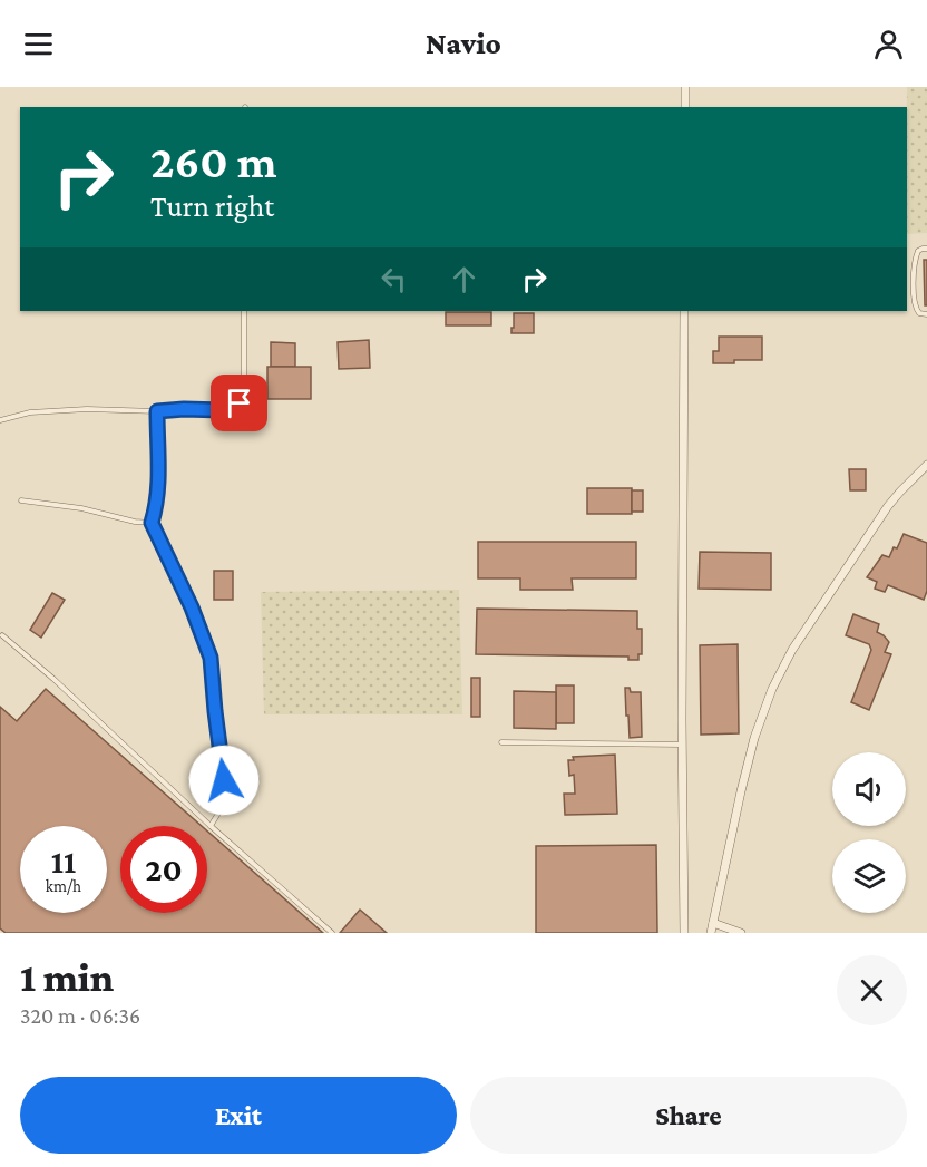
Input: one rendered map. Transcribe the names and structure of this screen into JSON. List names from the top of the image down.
{
  "page": {
    "header": "Navio",
    "turn": ["260 m", "Turn right"],
    "speed": "11 km/h",
    "limit": "20",
    "heading": ["1 min", "320 m · 06:36"],
    "buttons": ["Exit", "Share"]
  }
}
